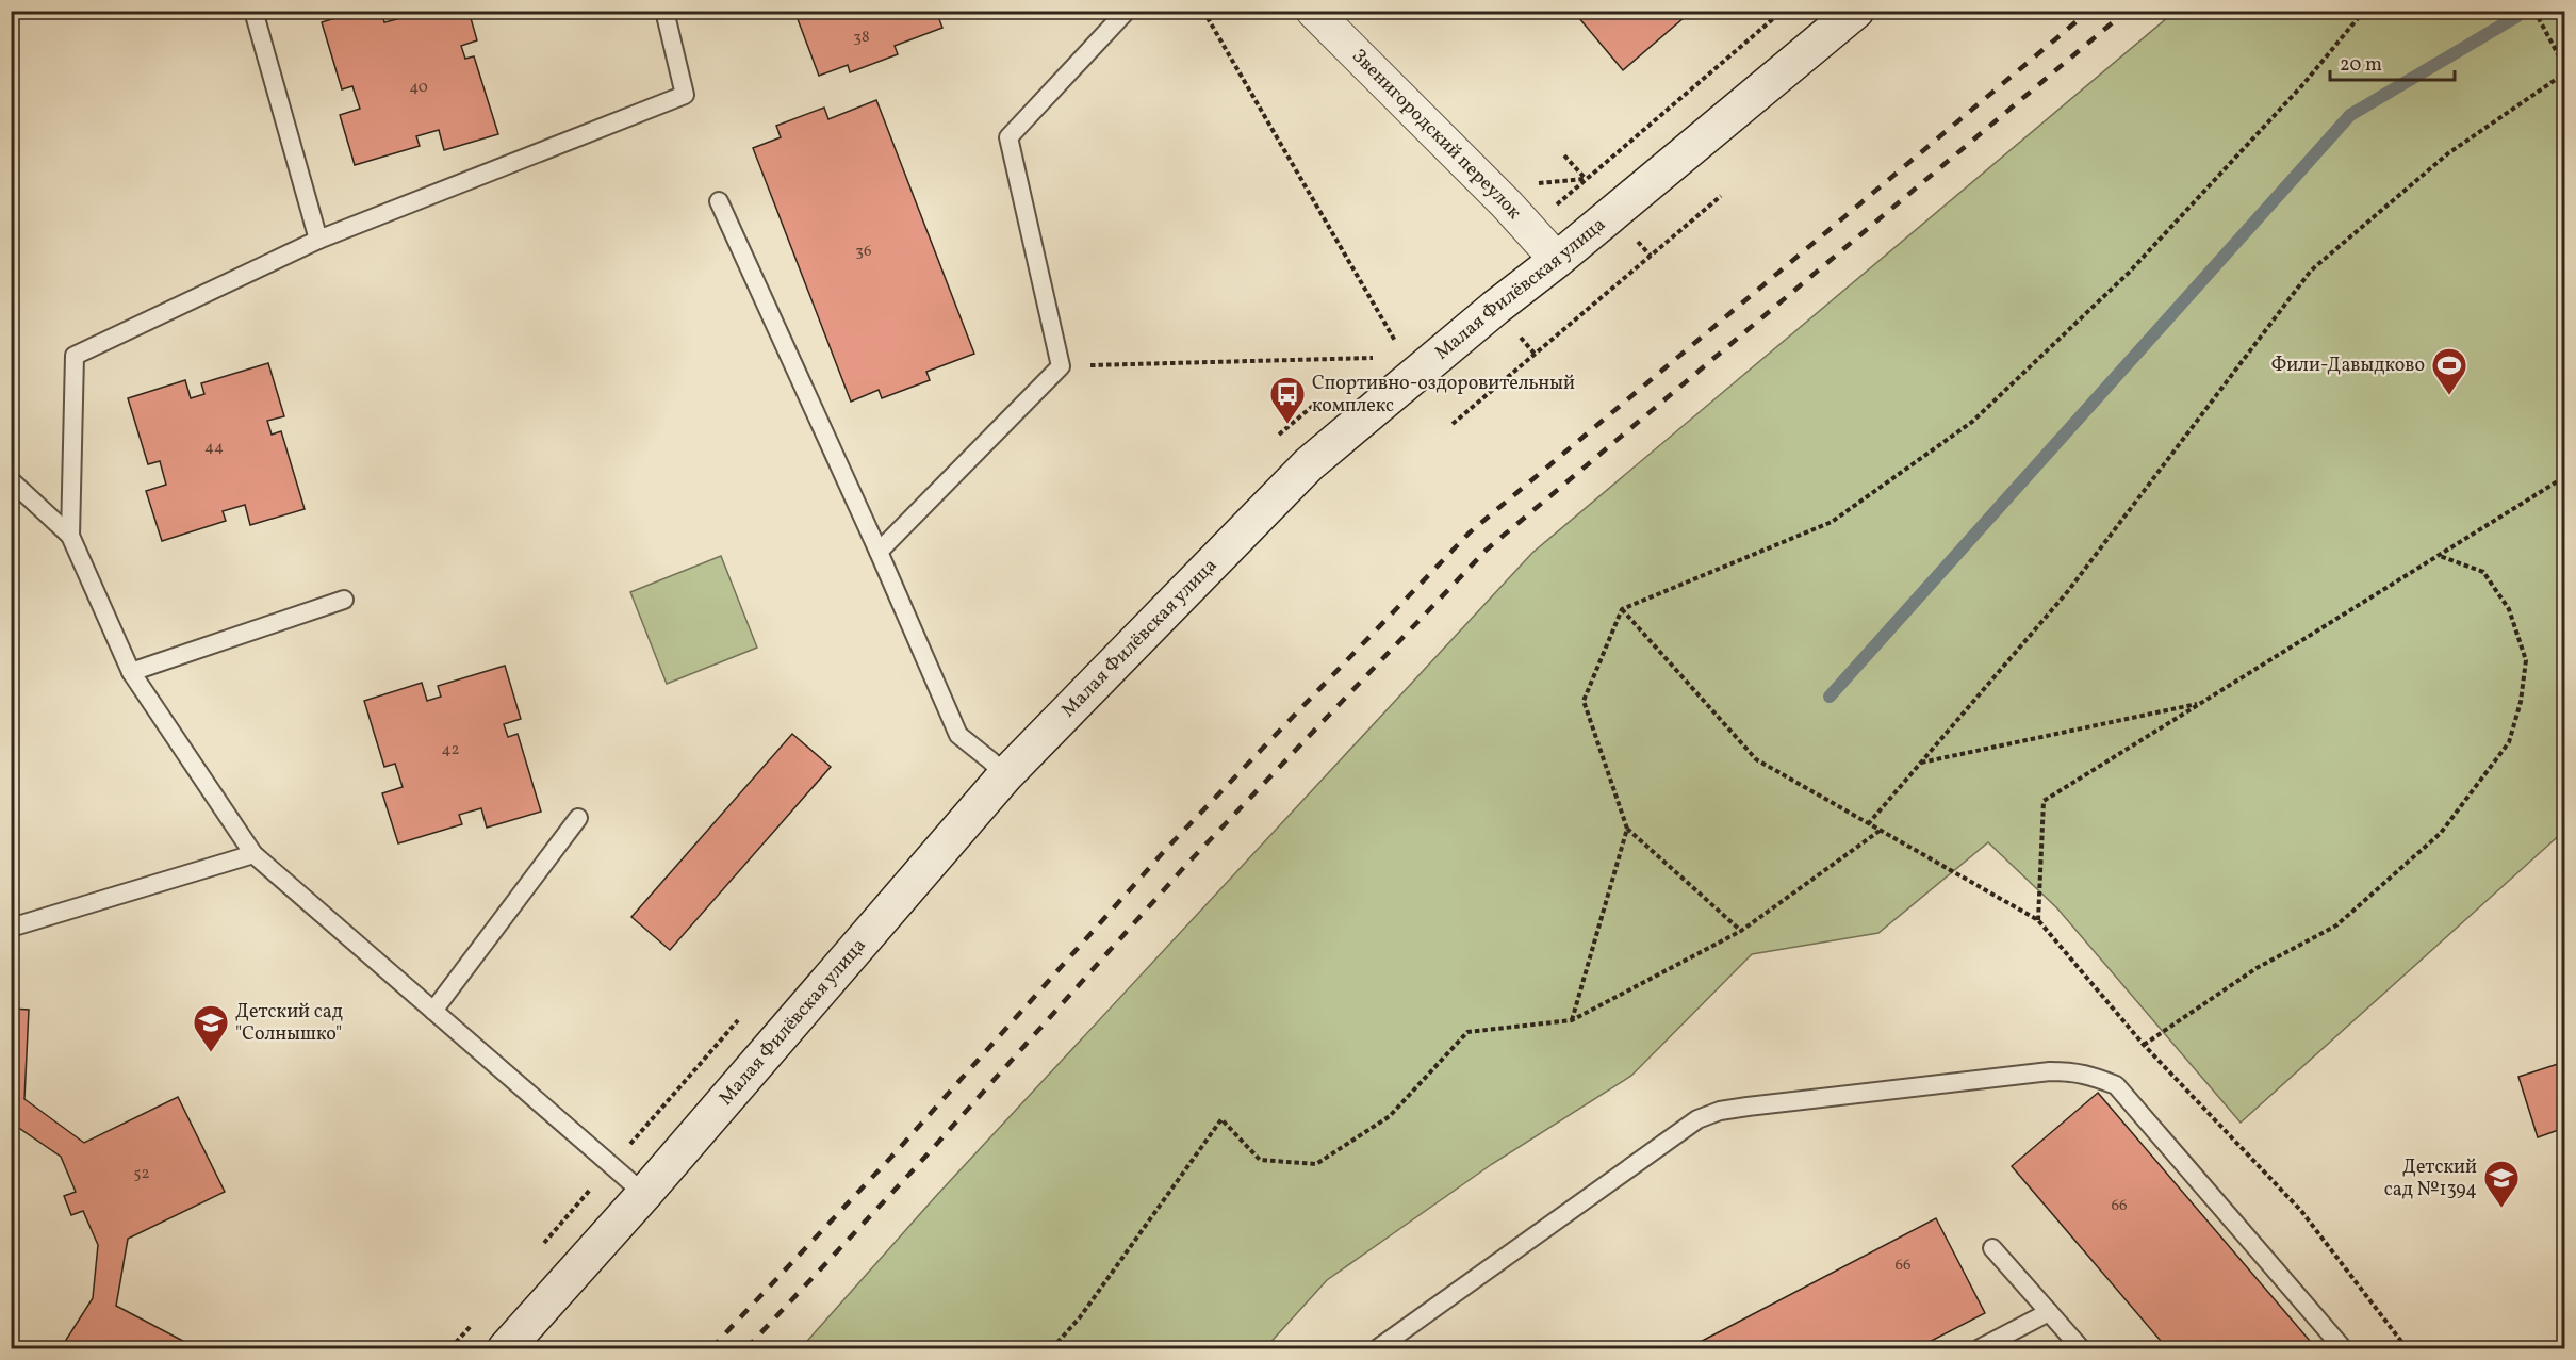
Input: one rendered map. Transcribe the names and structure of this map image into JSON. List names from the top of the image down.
{
  "streets": {
    "street": ["Звенигородский переулок", "Малая Филёвская улица"]
  },
  "crossings": [
    ["Звенигородский переулок", "Малая Филёвская улица"]
  ],
  "places": {
    "sports": ["Фили-Давыдково"],
    "bus stop": ["Спортивно-оздоровительный комплекс"],
    "school or university": ["Детский сад \"Солнышко\"", "Детский сад №1394"]
  },
  "house_numbers": [
    "38",
    "40",
    "36",
    "44",
    "42",
    "52",
    "66",
    "66"
  ],
  "scale_bar": "20 m"
}
